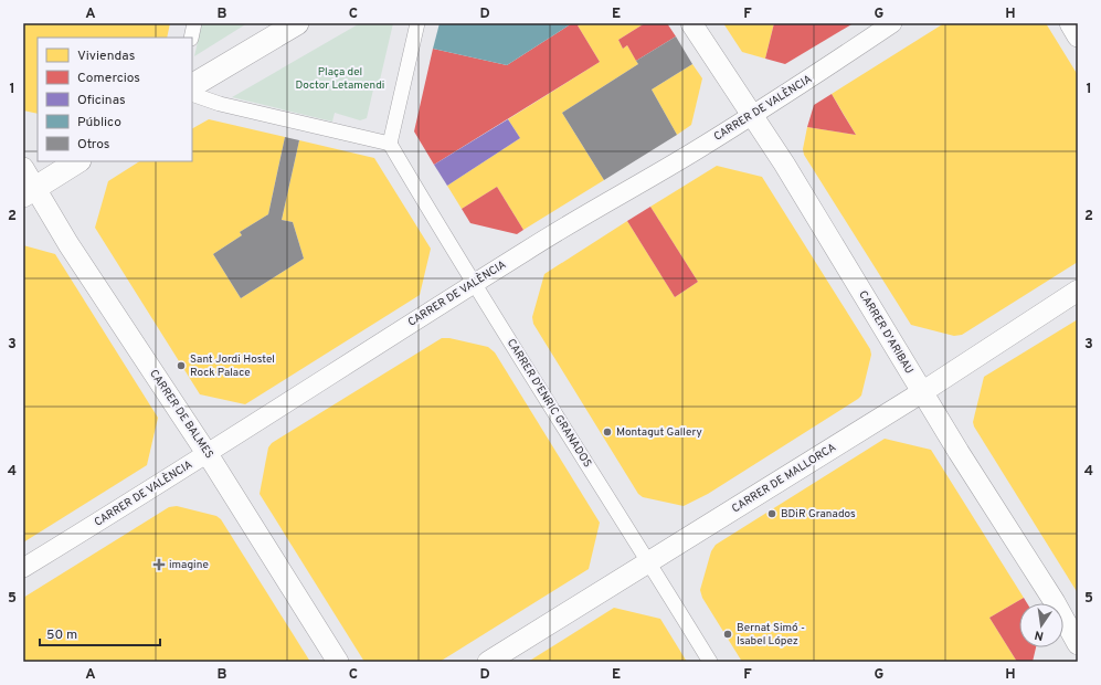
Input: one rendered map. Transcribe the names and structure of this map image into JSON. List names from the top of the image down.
{
  "streets": {
    "main road": ["CARRER D'ARIBAU", "CARRER DE BALMES", "CARRER DE MALLORCA"],
    "street": ["CARRER DE VALÈNCIA", "CARRER D'ENRIC GRANADOS"]
  },
  "crossings": [
    ["CARRER DE VALÈNCIA", "CARRER D'ARIBAU"],
    ["CARRER DE VALÈNCIA", "CARRER D'ENRIC GRANADOS"],
    ["CARRER DE VALÈNCIA", "CARRER DE BALMES"],
    ["CARRER D'ARIBAU", "CARRER DE MALLORCA"],
    ["CARRER D'ENRIC GRANADOS", "CARRER DE MALLORCA"]
  ],
  "parks": ["Plaça del Doctor Letamendi"],
  "places": {
    "other": [
      "Sant Jordi Hostel Rock Palace",
      "Montagut Gallery",
      "BDiR Granados",
      "Bernat Simó - Isabel López"
    ],
    "health": ["imagine"]
  },
  "legend": [
    "Viviendas",
    "Comercios",
    "Oficinas",
    "Público",
    "Otros"
  ],
  "scale_bar": "50 m",
  "north": "bottom",
  "grid": {
    "columns": [
      "A",
      "B",
      "C",
      "D",
      "E",
      "F",
      "G",
      "H"
    ],
    "rows": [
      "1",
      "2",
      "3",
      "4",
      "5"
    ]
  }
}
